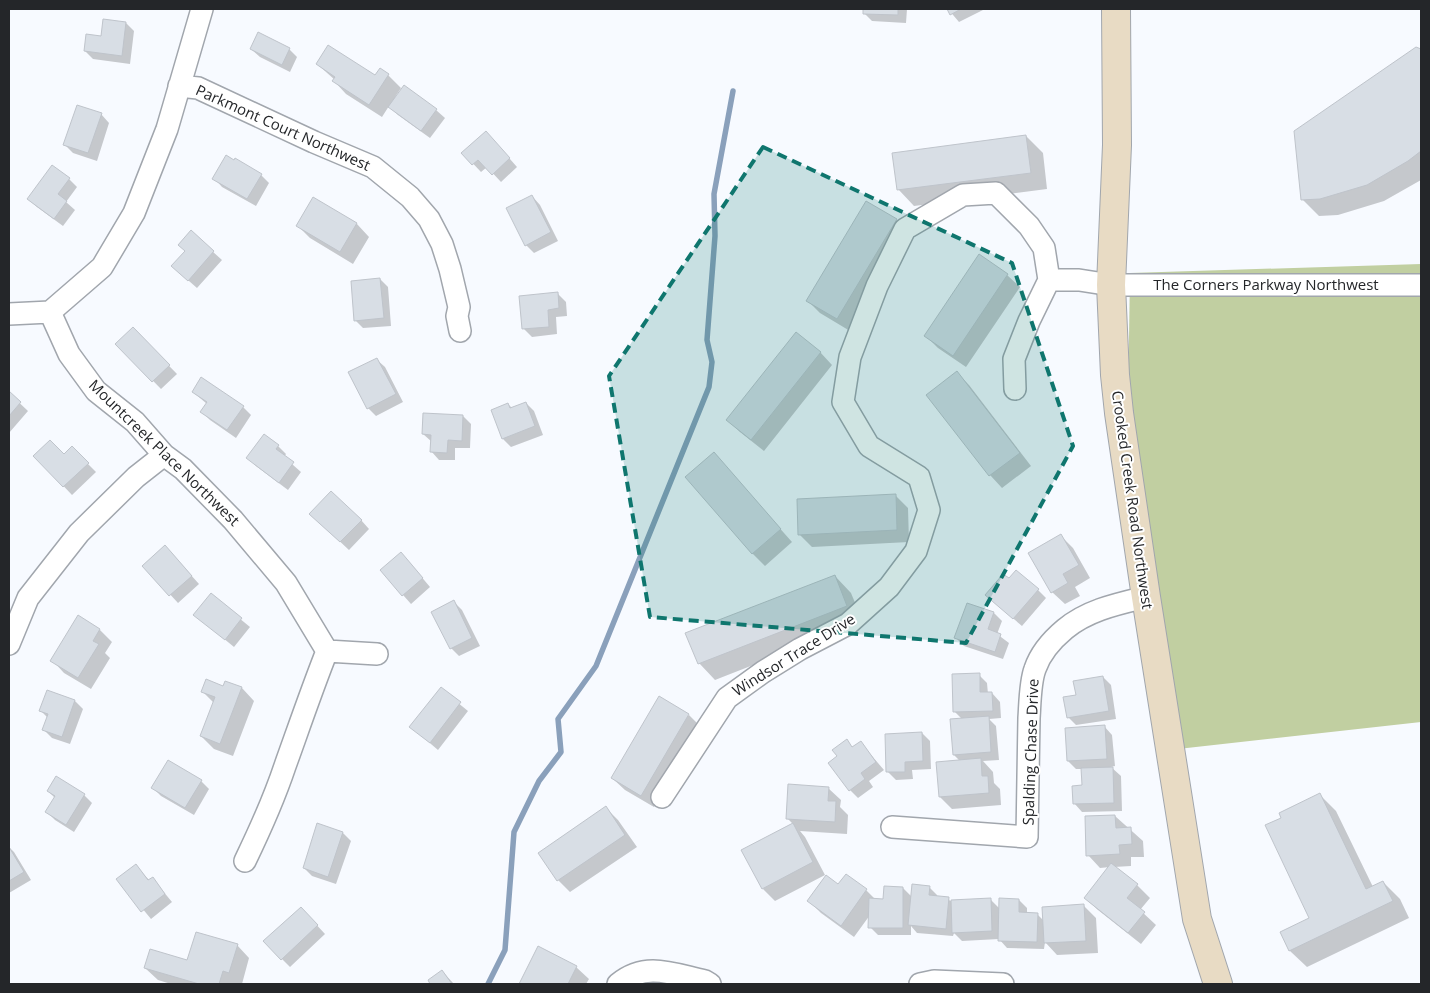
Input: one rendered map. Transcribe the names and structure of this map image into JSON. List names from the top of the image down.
{
  "streets": {
    "street": [
      "Parkmont Court Northwest",
      "The Corners Parkway Northwest",
      "Mountcreek Place Northwest",
      "Crooked Creek Road Northwest",
      "Windsor Trace Drive",
      "Spalding Chase Drive"
    ]
  },
  "crossings": [
    ["The Corners Parkway Northwest", "Crooked Creek Road Northwest"],
    ["The Corners Parkway Northwest", "Windsor Trace Drive"],
    ["Crooked Creek Road Northwest", "Spalding Chase Drive"]
  ]
}
